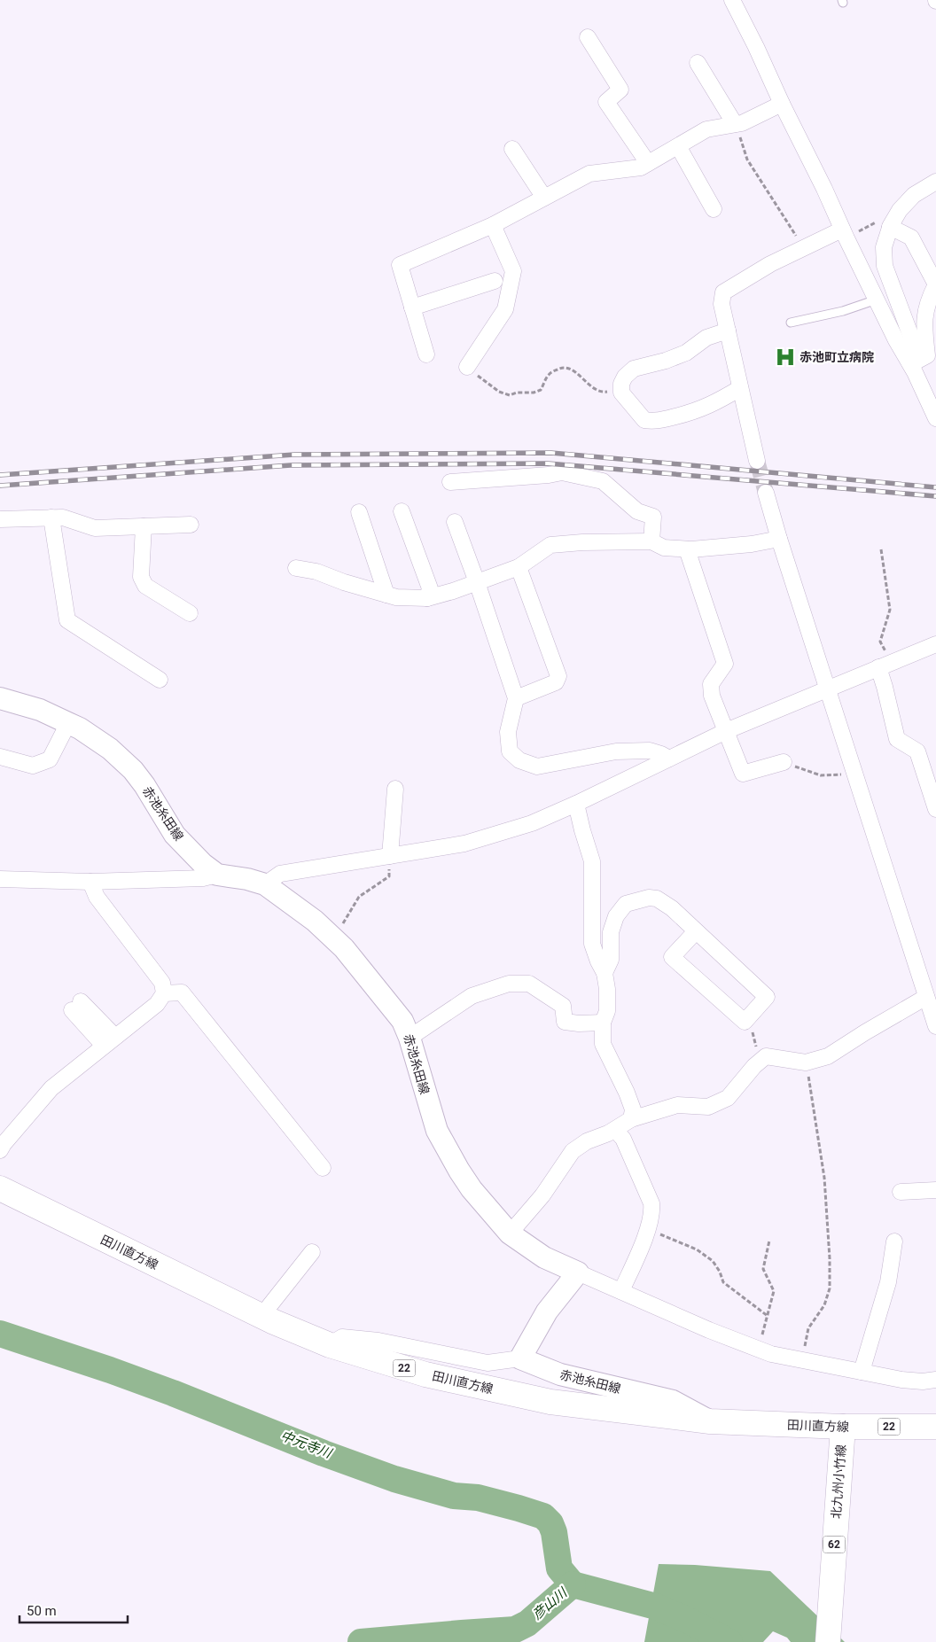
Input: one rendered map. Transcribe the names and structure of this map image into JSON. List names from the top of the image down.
{
  "streets": {
    "main road": [
      "赤池糸田線",
      "田川直方線",
      "22",
      "北九州小竹線",
      "62"
    ]
  },
  "crossings": [
    ["赤池糸田線", "田川直方線"],
    ["田川直方線", "北九州小竹線"]
  ],
  "water": ["中元寺川", "彦山川"],
  "places": {
    "hospital": ["赤池町立病院"]
  },
  "scale_bar": "50 m"
}
